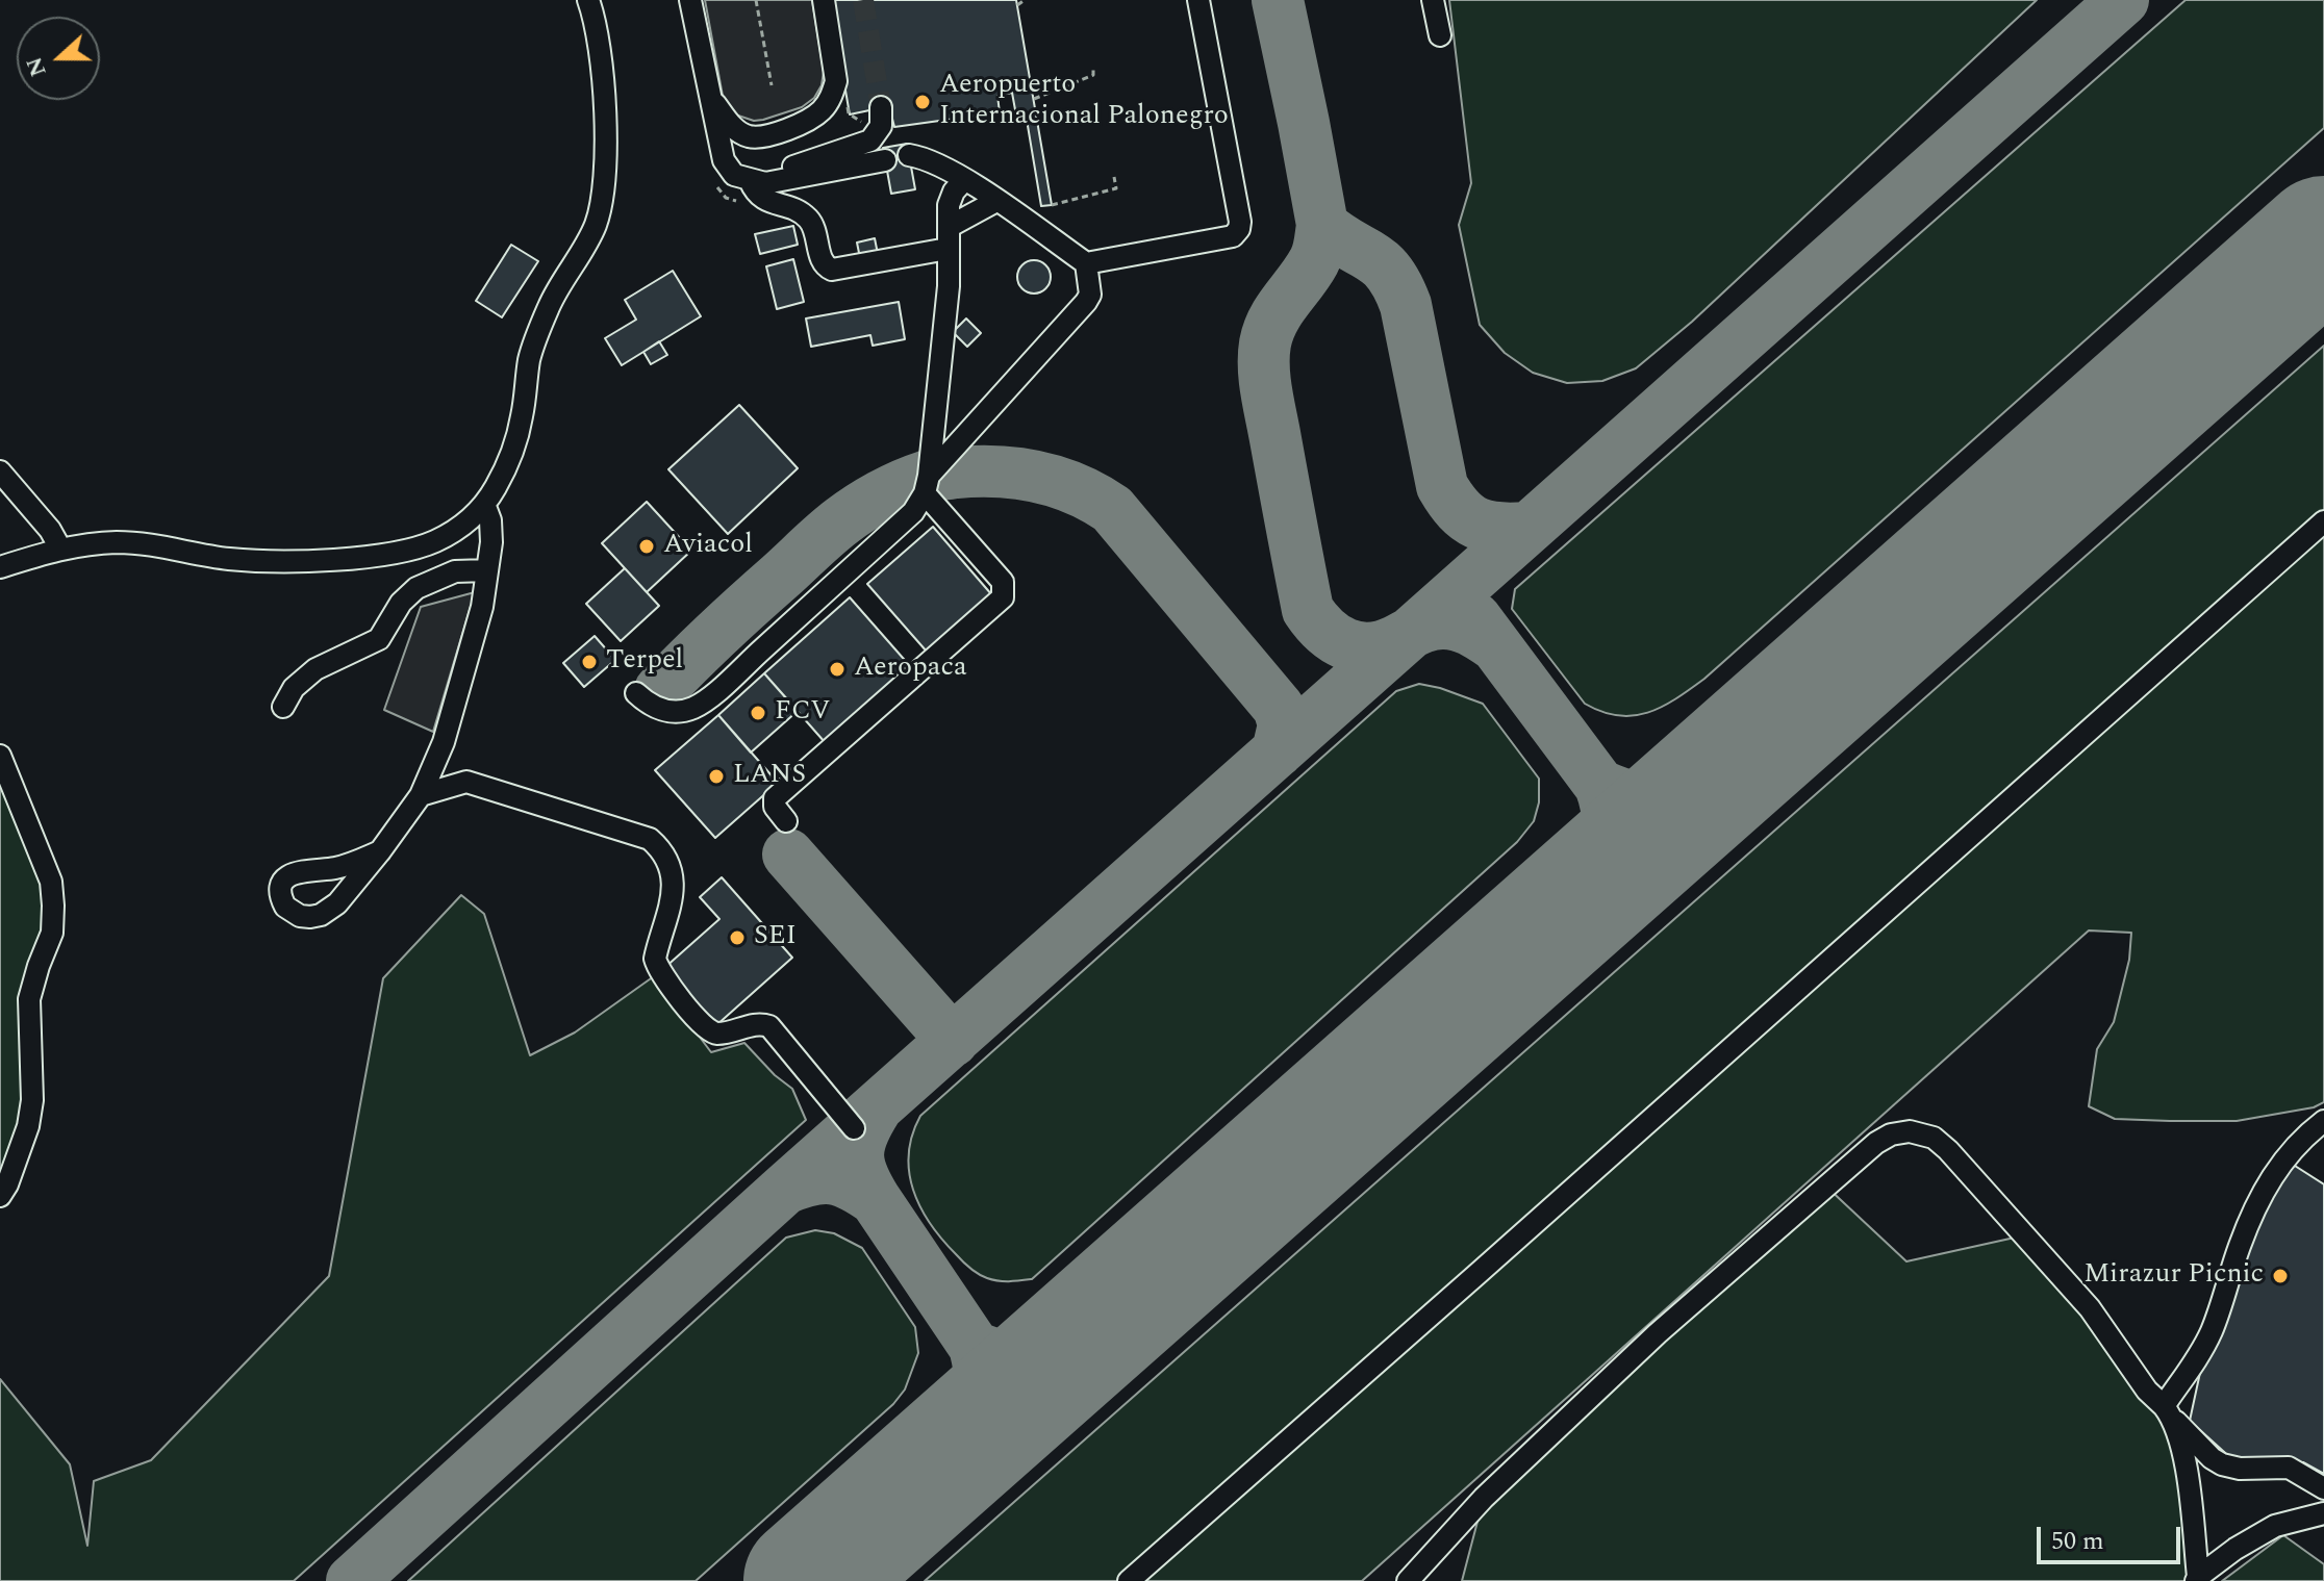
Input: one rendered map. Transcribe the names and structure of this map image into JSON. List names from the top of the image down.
{
  "places": [
    "Aeropuerto Internacional Palonegro",
    "Aviacol",
    "Terpel",
    "Aeropaca",
    "FCV",
    "LANS",
    "SEI",
    "Mirazur Picnic"
  ],
  "scale_bar": "50 m",
  "north": "left"
}
